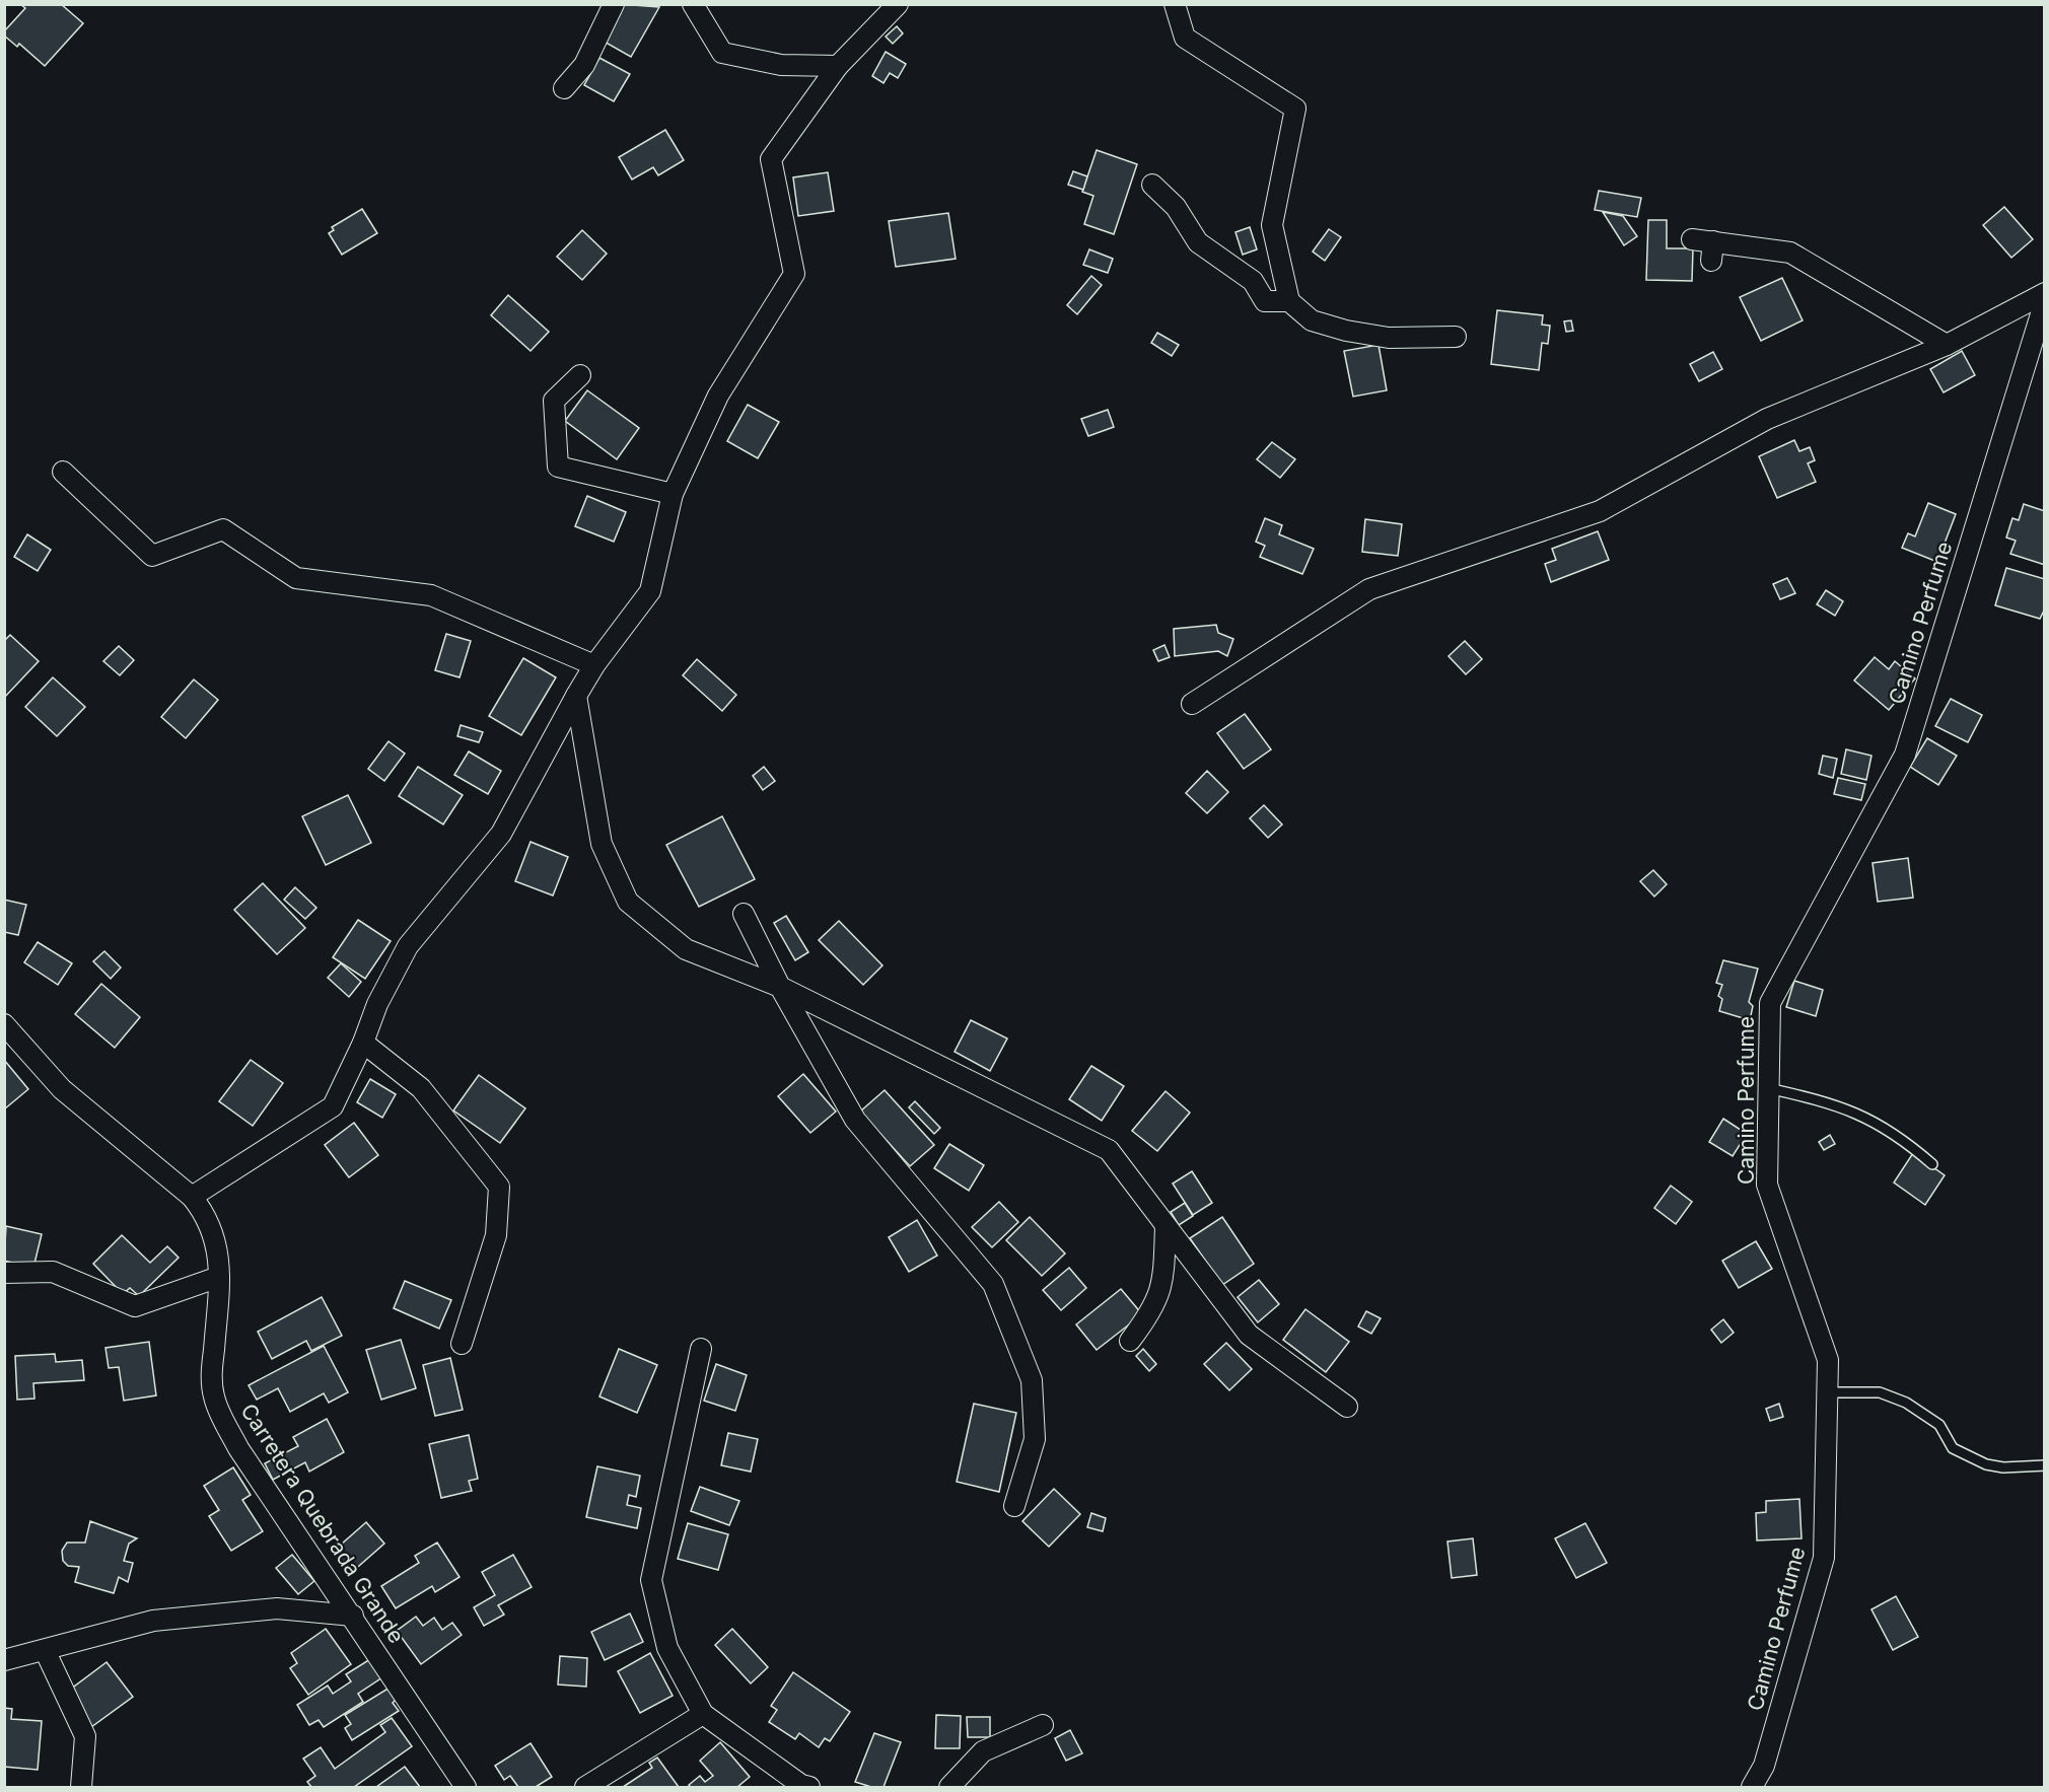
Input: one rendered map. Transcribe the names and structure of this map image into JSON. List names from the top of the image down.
{
  "streets": {
    "street": ["Camino Perfume", "Carretera Quebrada Grande"]
  }
}
